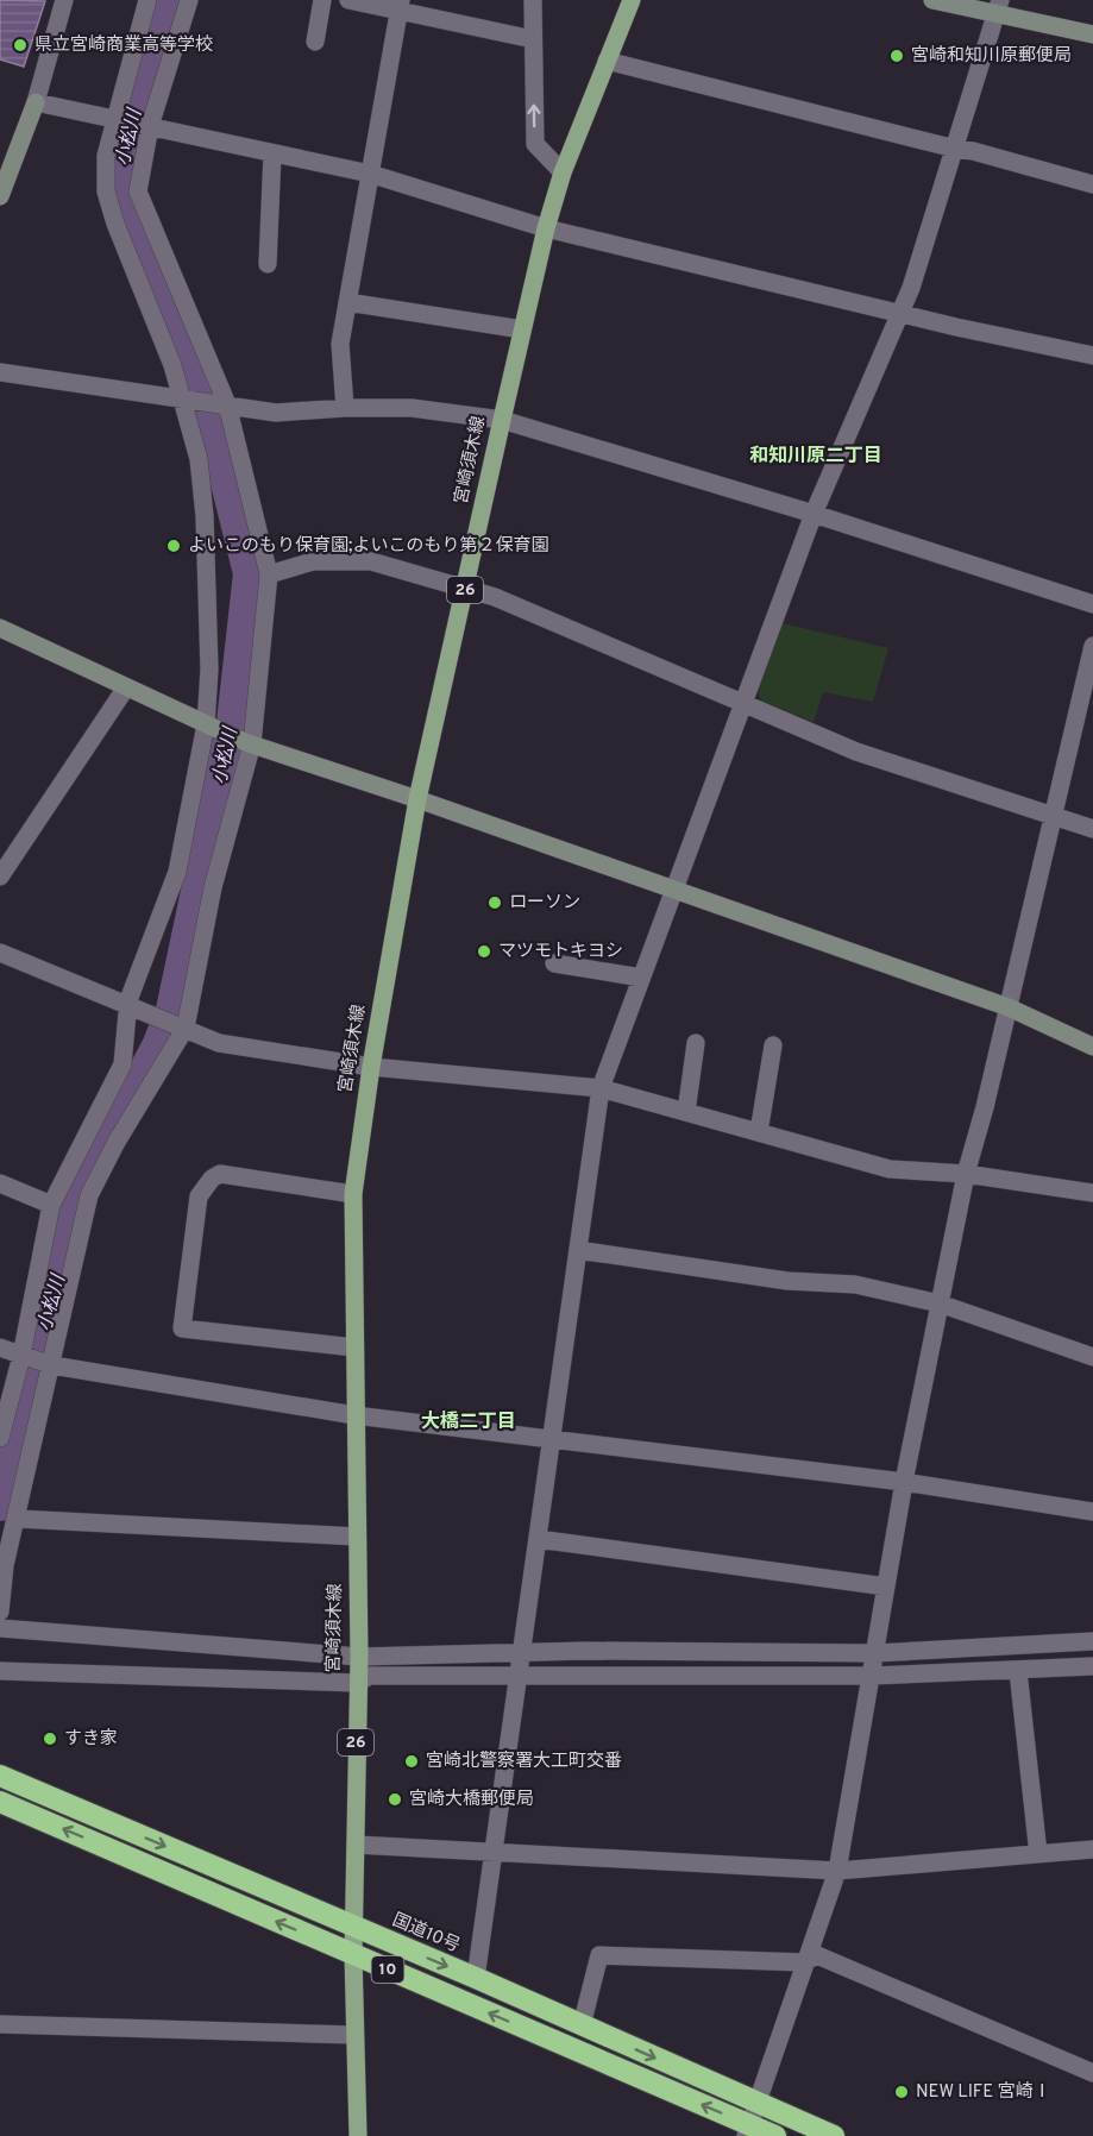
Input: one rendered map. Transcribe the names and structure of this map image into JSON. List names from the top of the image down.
{
  "streets": {
    "highway": ["国道10号", "10"],
    "main road": ["宮崎須木線", "26"]
  },
  "crossings": [
    ["宮崎須木線", "国道10号"],
    ["宮崎須木線", "10"]
  ],
  "districts": ["和知川原二丁目", "大橋二丁目"],
  "water": ["小松川"],
  "places": [
    "県立宮崎商業高等学校",
    "宮崎和知川原郵便局",
    "よいこのもり保育園;よいこのもり第２保育園",
    "ローソン",
    "マツモトキヨシ",
    "すき家",
    "宮崎北警察署大工町交番",
    "宮崎大橋郵便局",
    "NEW LIFE 宮崎Ⅰ"
  ]
}
